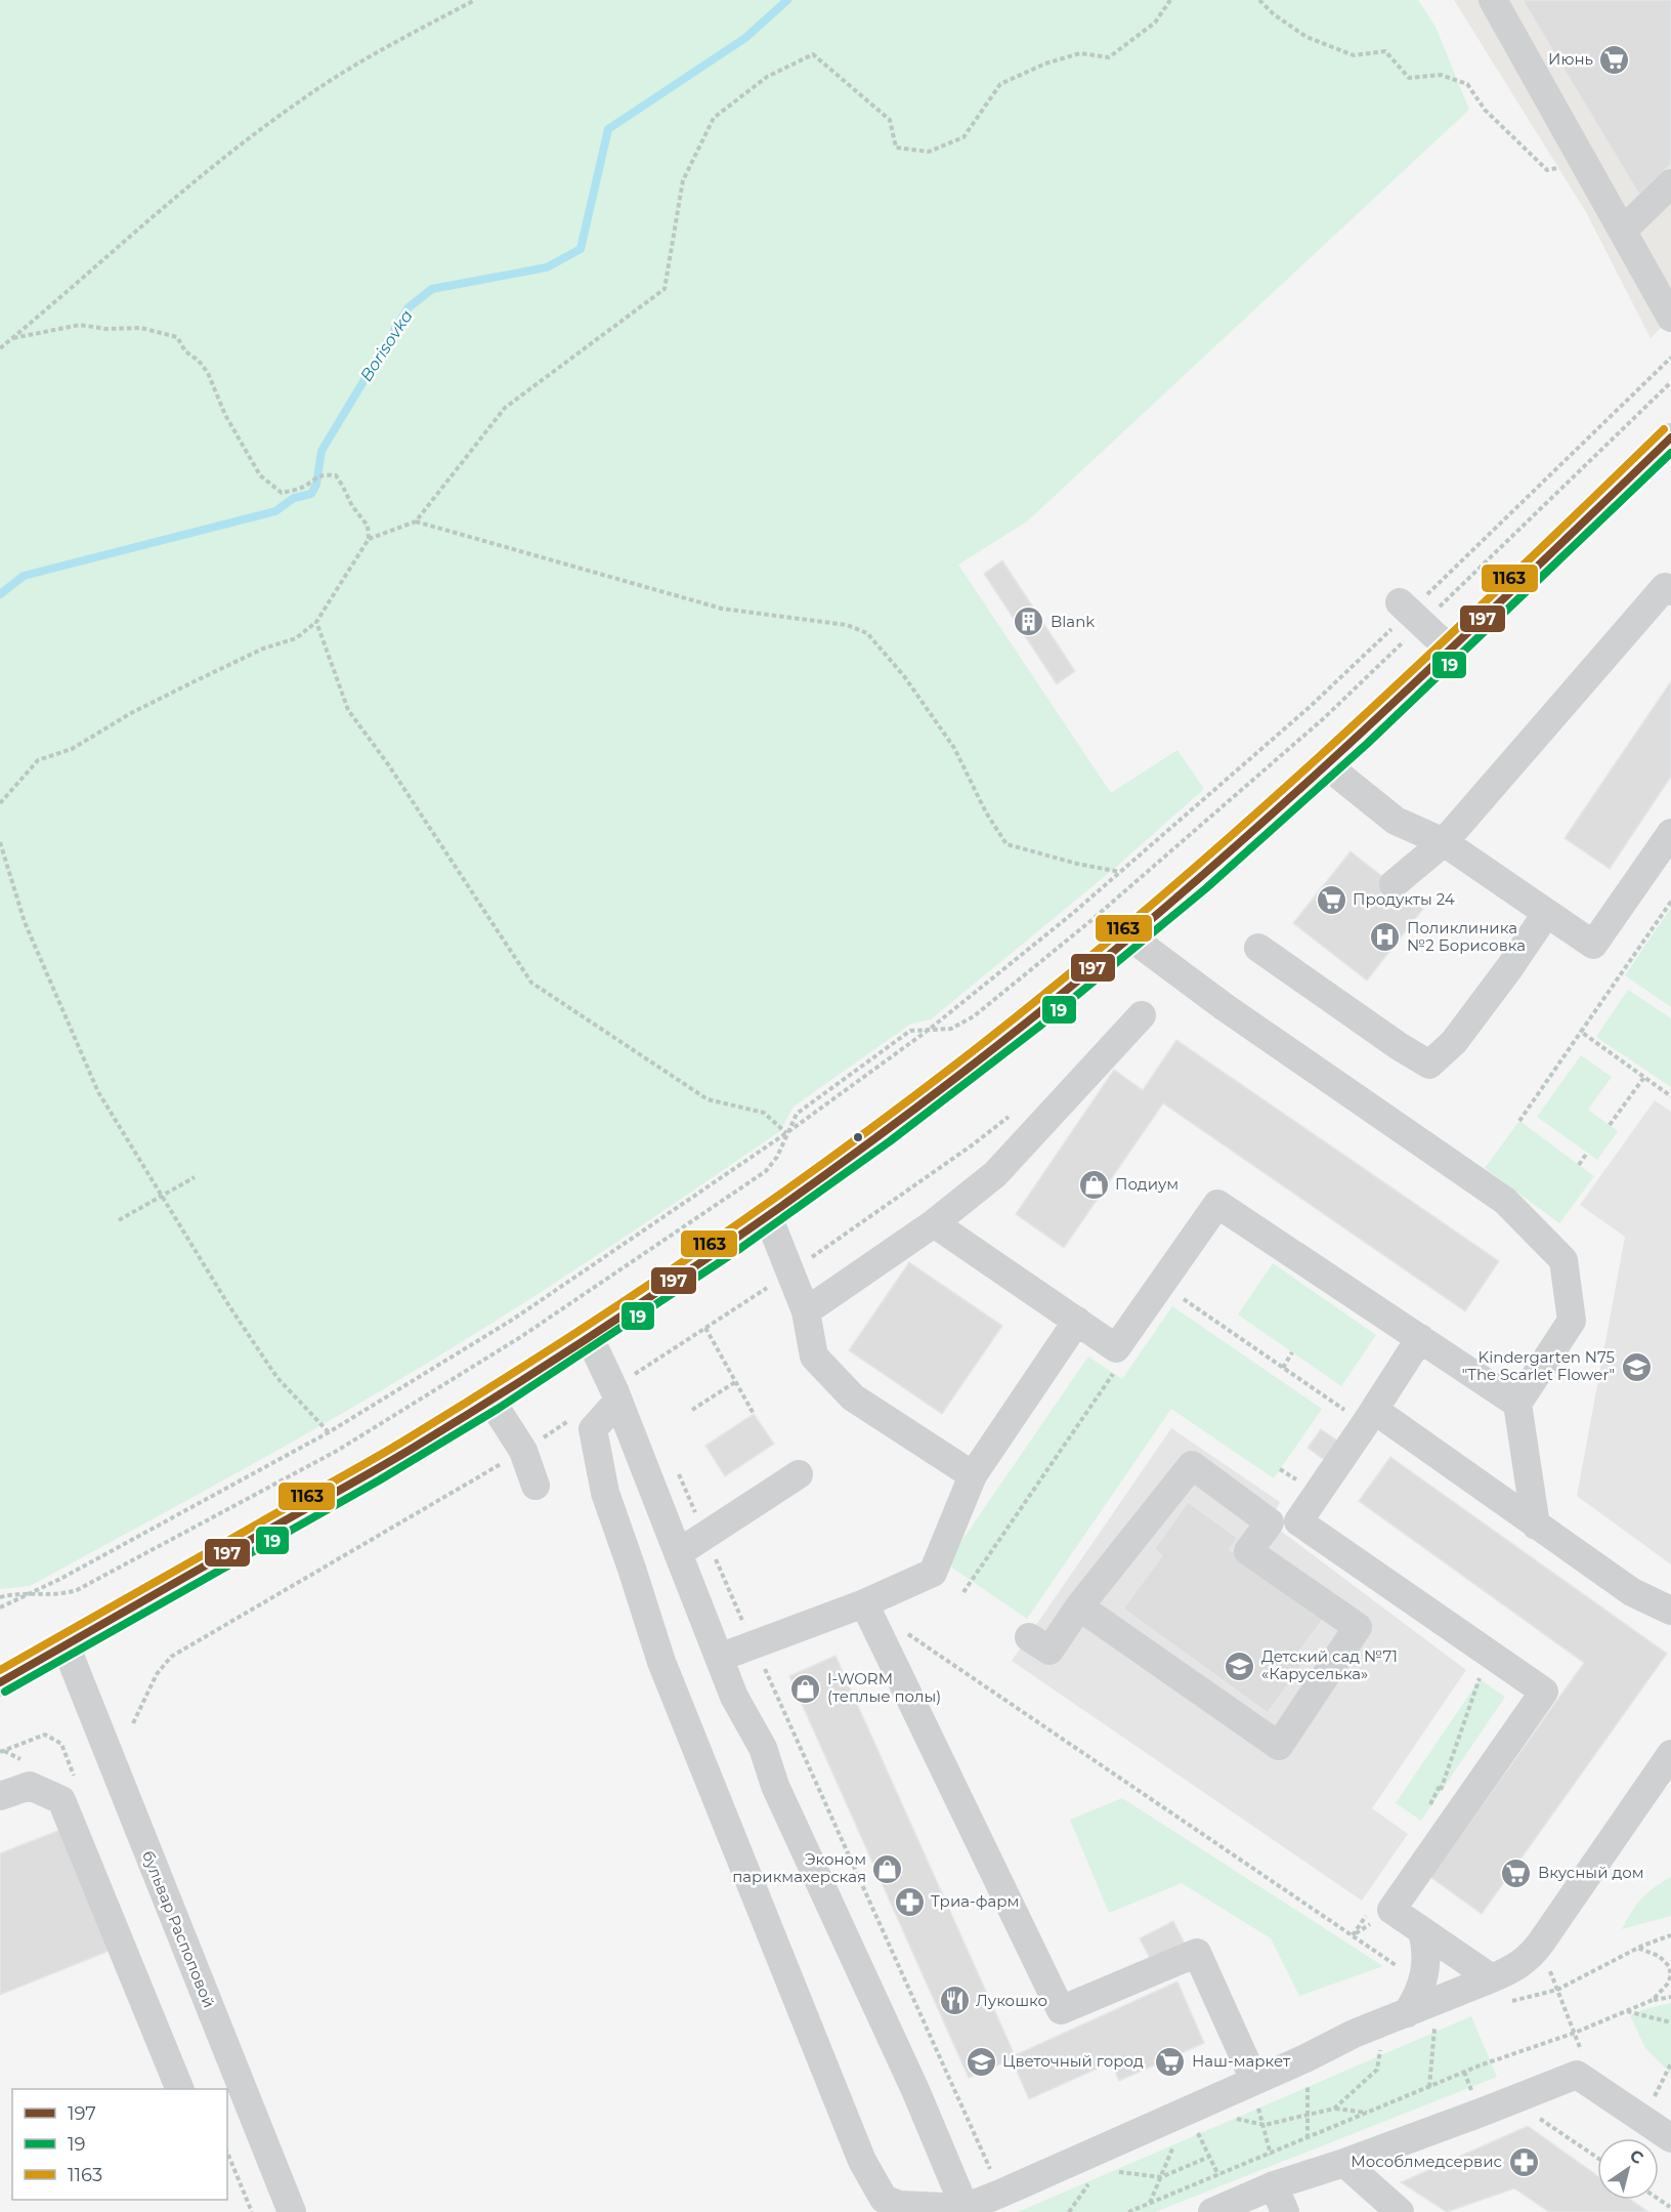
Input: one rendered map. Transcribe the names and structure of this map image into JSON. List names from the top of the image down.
{
  "streets": {
    "street": ["бульвар Распоповой"]
  },
  "water": ["Borisovka"],
  "places": {
    "supermarket": [
      "Июнь",
      "Продукты 24",
      "Вкусный дом",
      "Наш-маркет"
    ],
    "building": ["Blank"],
    "hospital": ["Поликлиника №2 Борисовка"],
    "shop": ["Подиум", "I-WORM (теплые полы)", "Эконом парикмахерская"],
    "school or university": ["Kindergarten N75 \"The Scarlet Flower\"", "Детский сад №71 «Каруселька»", "Цветочный город"],
    "pharmacy": ["Триа-фарм", "Мособлмедсервис"],
    "restaurant": ["Лукошко"]
  },
  "lines": ["transit line 1163", "transit line 197", "transit line 19"],
  "legend": ["197", "19", "1163"],
  "north": "top right"
}
